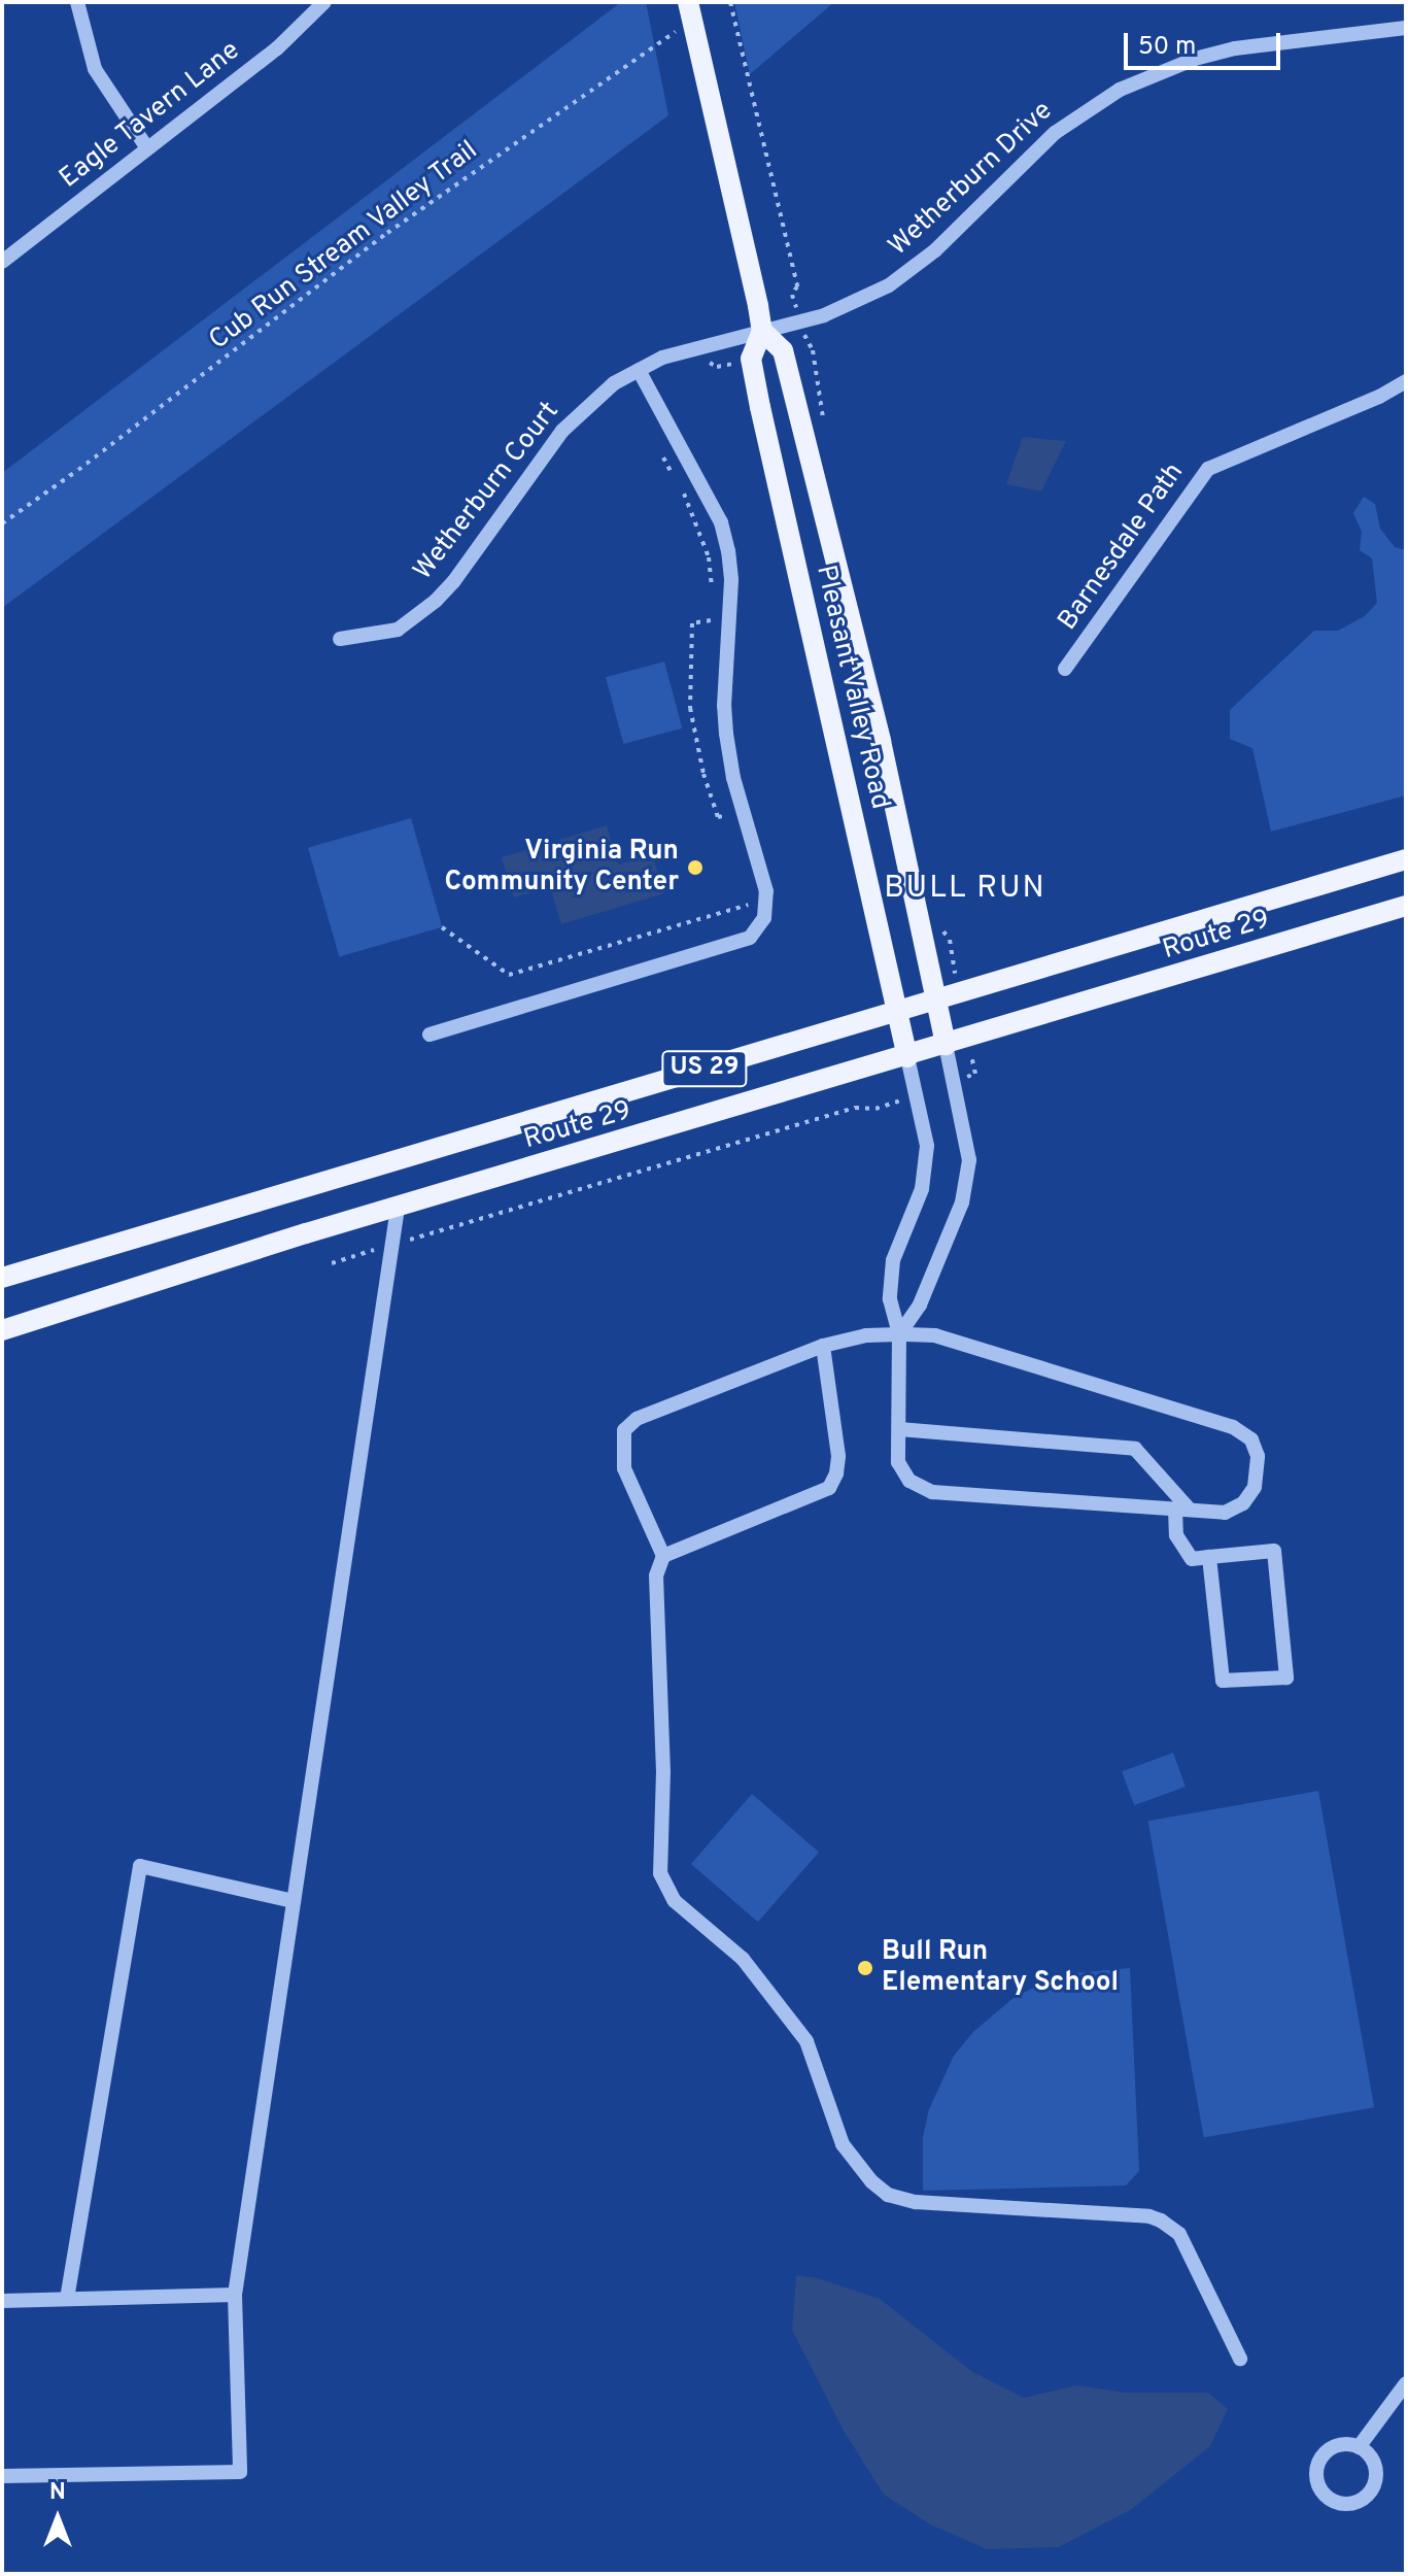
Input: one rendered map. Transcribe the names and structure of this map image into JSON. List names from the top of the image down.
{
  "streets": {
    "main road": ["Pleasant Valley Road", "Route 29", "US 29"],
    "street": [
      "Eagle Tavern Lane",
      "Wetherburn Drive",
      "Wetherburn Court",
      "Barnesdale Path"
    ],
    "path": ["Cub Run Stream Valley Trail"]
  },
  "crossings": [
    ["Wetherburn Drive", "Wetherburn Court"],
    ["Wetherburn Drive", "Pleasant Valley Road"],
    ["Cub Run Stream Valley Trail", "Pleasant Valley Road"],
    ["Wetherburn Court", "Pleasant Valley Road"],
    ["Pleasant Valley Road", "Route 29"]
  ],
  "districts": ["BULL RUN"],
  "places": ["Virginia Run Community Center", "Bull Run Elementary School"],
  "scale_bar": "50 m",
  "north": "top"
}
